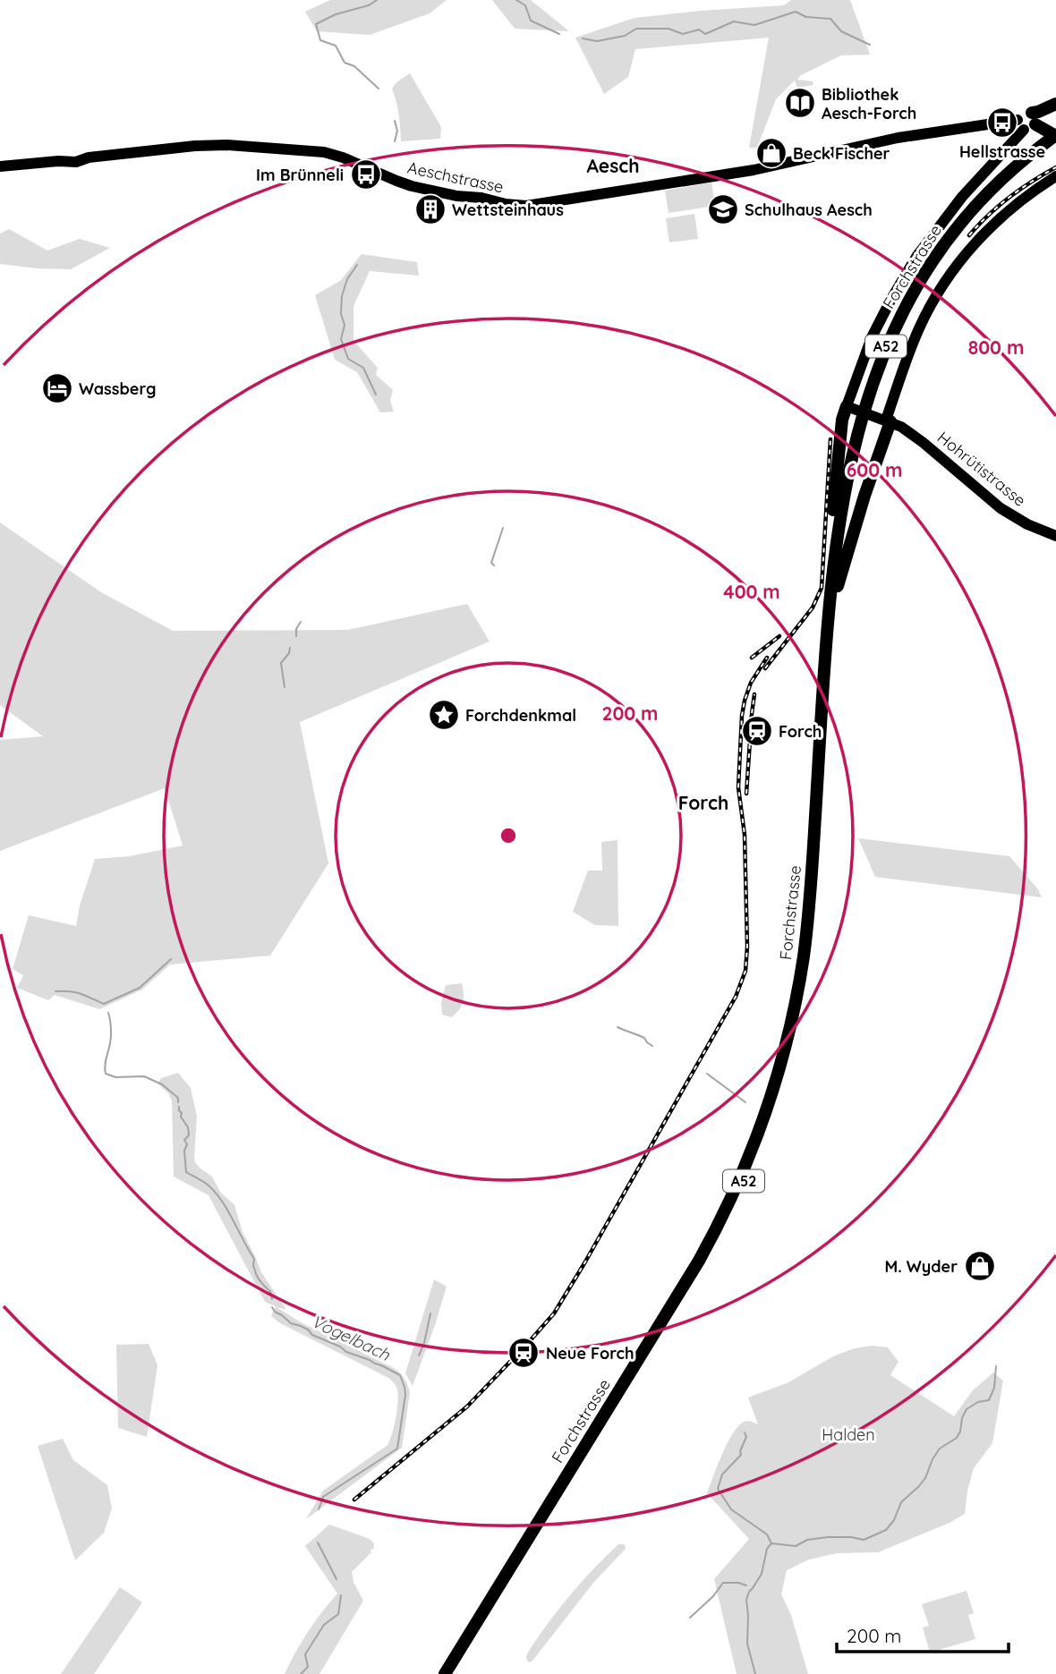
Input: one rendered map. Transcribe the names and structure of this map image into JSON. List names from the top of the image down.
{
  "streets": {
    "highway": ["Forchstrasse", "A52"],
    "main road": ["Aeschstrasse", "Hohrütistrasse"]
  },
  "districts": ["Aesch", "Forch"],
  "water": ["Vogelbach"],
  "parks": ["Halden"],
  "places": {
    "library": ["Bibliothek Aesch-Forch"],
    "bus stop": ["Hellstrasse", "Im Brünneli"],
    "shop": ["Beck Fischer", "M. Wyder"],
    "building": ["Wettsteinhaus"],
    "school or university": ["Schulhaus Aesch"],
    "hotel": ["Wassberg"],
    "place": ["Forchdenkmal"],
    "station": ["Forch", "Neue Forch"]
  },
  "scale_bar": "200 m",
  "rings": [
    "800 m",
    "600 m",
    "400 m",
    "200 m"
  ]
}
